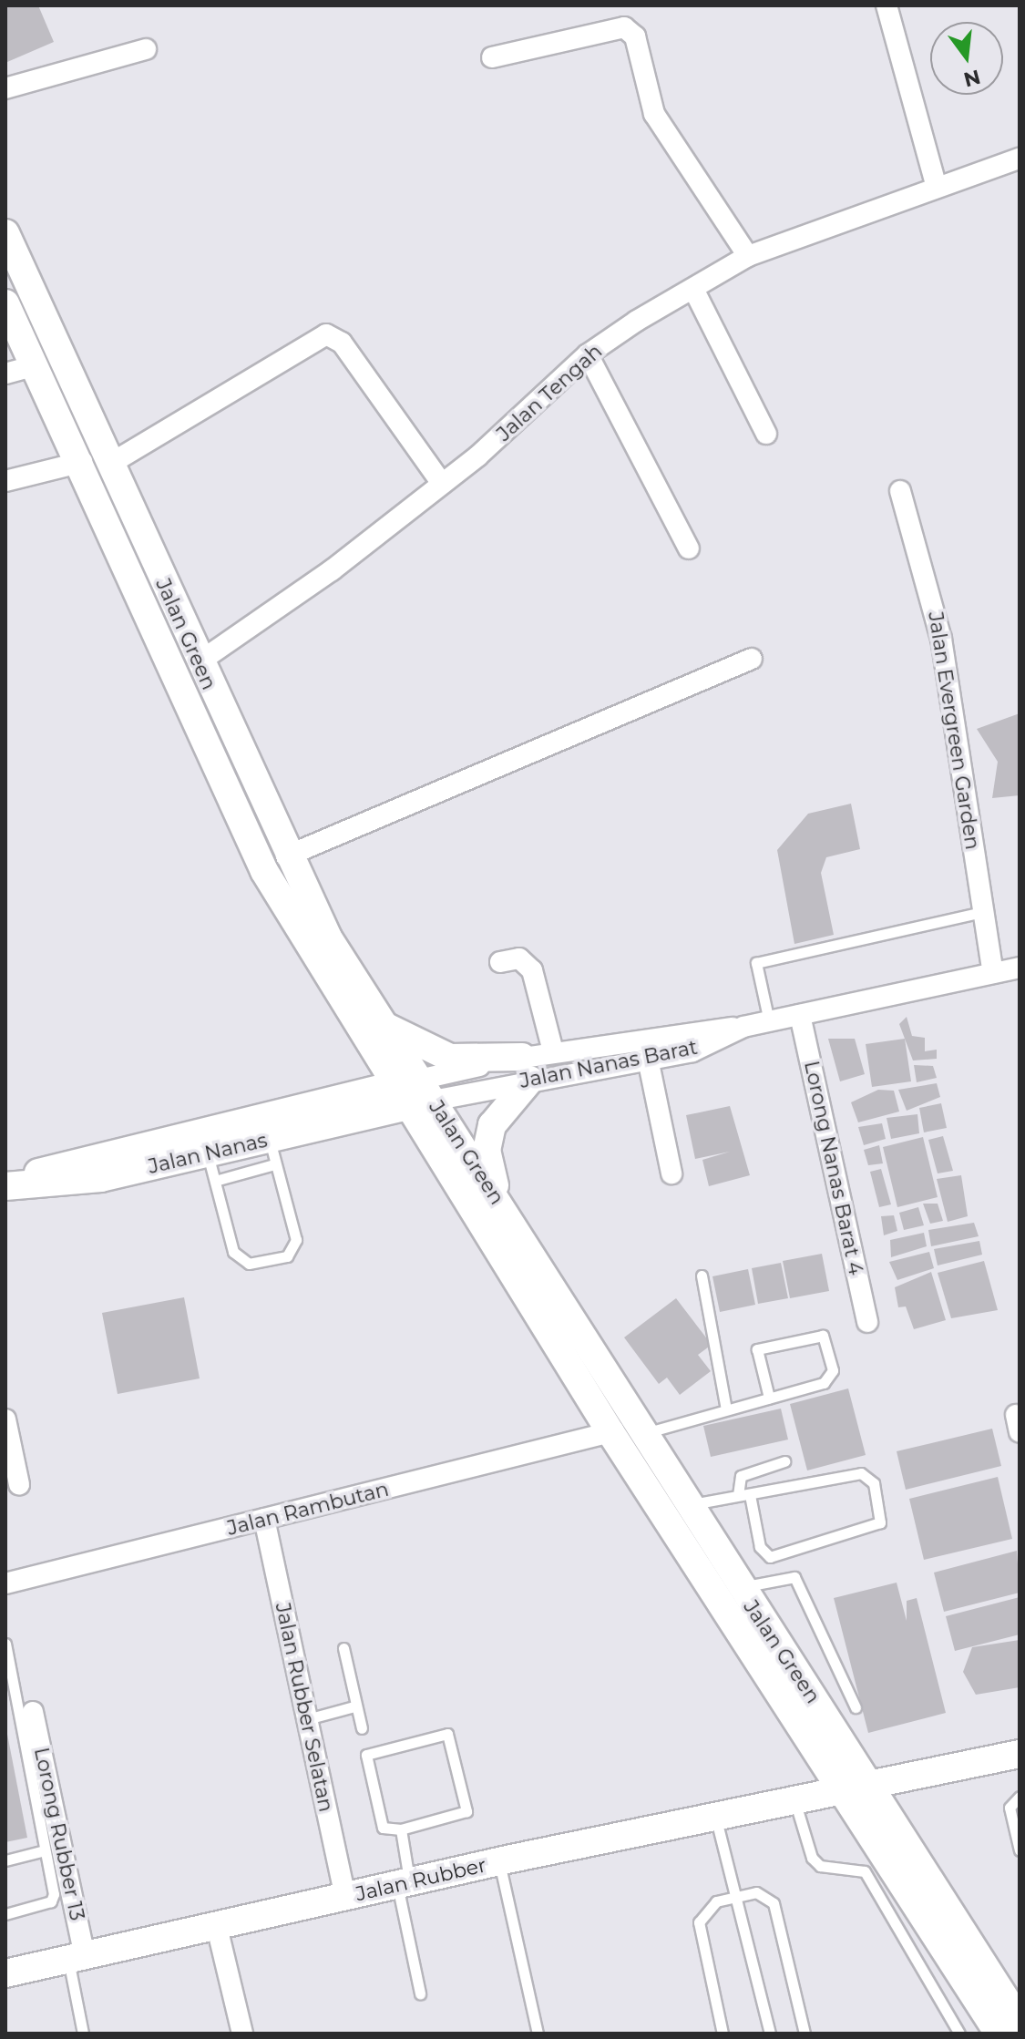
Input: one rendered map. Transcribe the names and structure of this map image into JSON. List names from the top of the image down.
{
  "streets": {
    "main road": ["Jalan Green", "Jalan Nanas", "Jalan Rubber"],
    "street": [
      "Jalan Tengah",
      "Jalan Evergreen Garden",
      "Jalan Nanas Barat",
      "Lorong Nanas Barat 4",
      "Jalan Rambutan",
      "Jalan Rubber Selatan",
      "Lorong Rubber 13"
    ]
  },
  "crossings": [
    ["Jalan Tengah", "Jalan Green"],
    ["Jalan Green", "Jalan Nanas"],
    ["Jalan Green", "Jalan Rambutan"],
    ["Jalan Green", "Jalan Rubber"],
    ["Jalan Evergreen Garden", "Jalan Nanas Barat"],
    ["Jalan Nanas Barat", "Lorong Nanas Barat 4"],
    ["Jalan Rambutan", "Jalan Rubber Selatan"],
    ["Jalan Rubber Selatan", "Jalan Rubber"],
    ["Lorong Rubber 13", "Jalan Rubber"]
  ],
  "north": "bottom"
}
